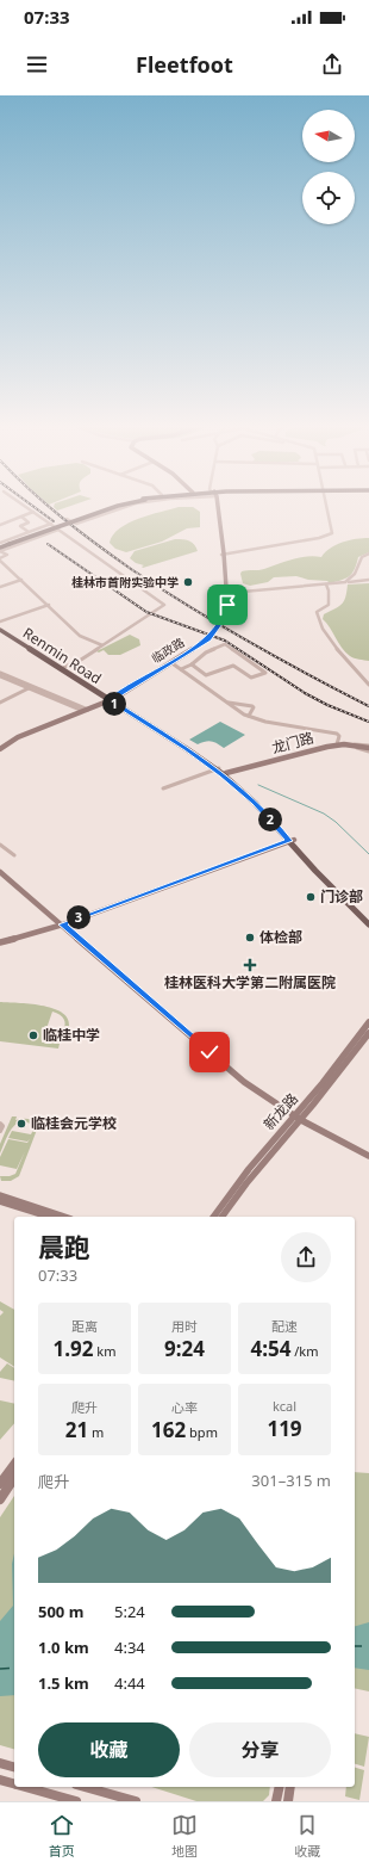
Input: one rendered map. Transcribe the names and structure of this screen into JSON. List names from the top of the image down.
{
  "streets": {
    "main road": ["Renmin Road"],
    "street": ["临政路", "龙门路", "新龙路"]
  },
  "crossings": [
    ["临政路", "Renmin Road"],
    ["Renmin Road", "龙门路"]
  ],
  "places": {
    "other": [
      "桂林市首附实验中学",
      "门诊部",
      "体检部",
      "临桂中学",
      "临桂会元学校"
    ],
    "health": ["桂林医科大学第二附属医院"]
  },
  "north": "left",
  "page": {
    "status": "07:33",
    "header": "Fleetfoot",
    "pins": ["1", "2", "3"],
    "heading": ["晨跑", "07:33"],
    "stats": [
      ["距离", "1.92 km"],
      ["用时", "9:24"],
      ["配速", "4:54 /km"],
      ["爬升", "21 m"],
      ["心率", "162 bpm"],
      ["kcal", "119"]
    ],
    "chart": ["爬升", "301–315 m"],
    "list": [
      {
        "name": "500 m",
        "note": "5:24"
      },
      {
        "name": "1.0 km",
        "note": "4:34"
      },
      {
        "name": "1.5 km",
        "note": "4:44"
      }
    ],
    "buttons": ["收藏", "分享"],
    "tabs": ["首页", "地图", "收藏"]
  }
}
